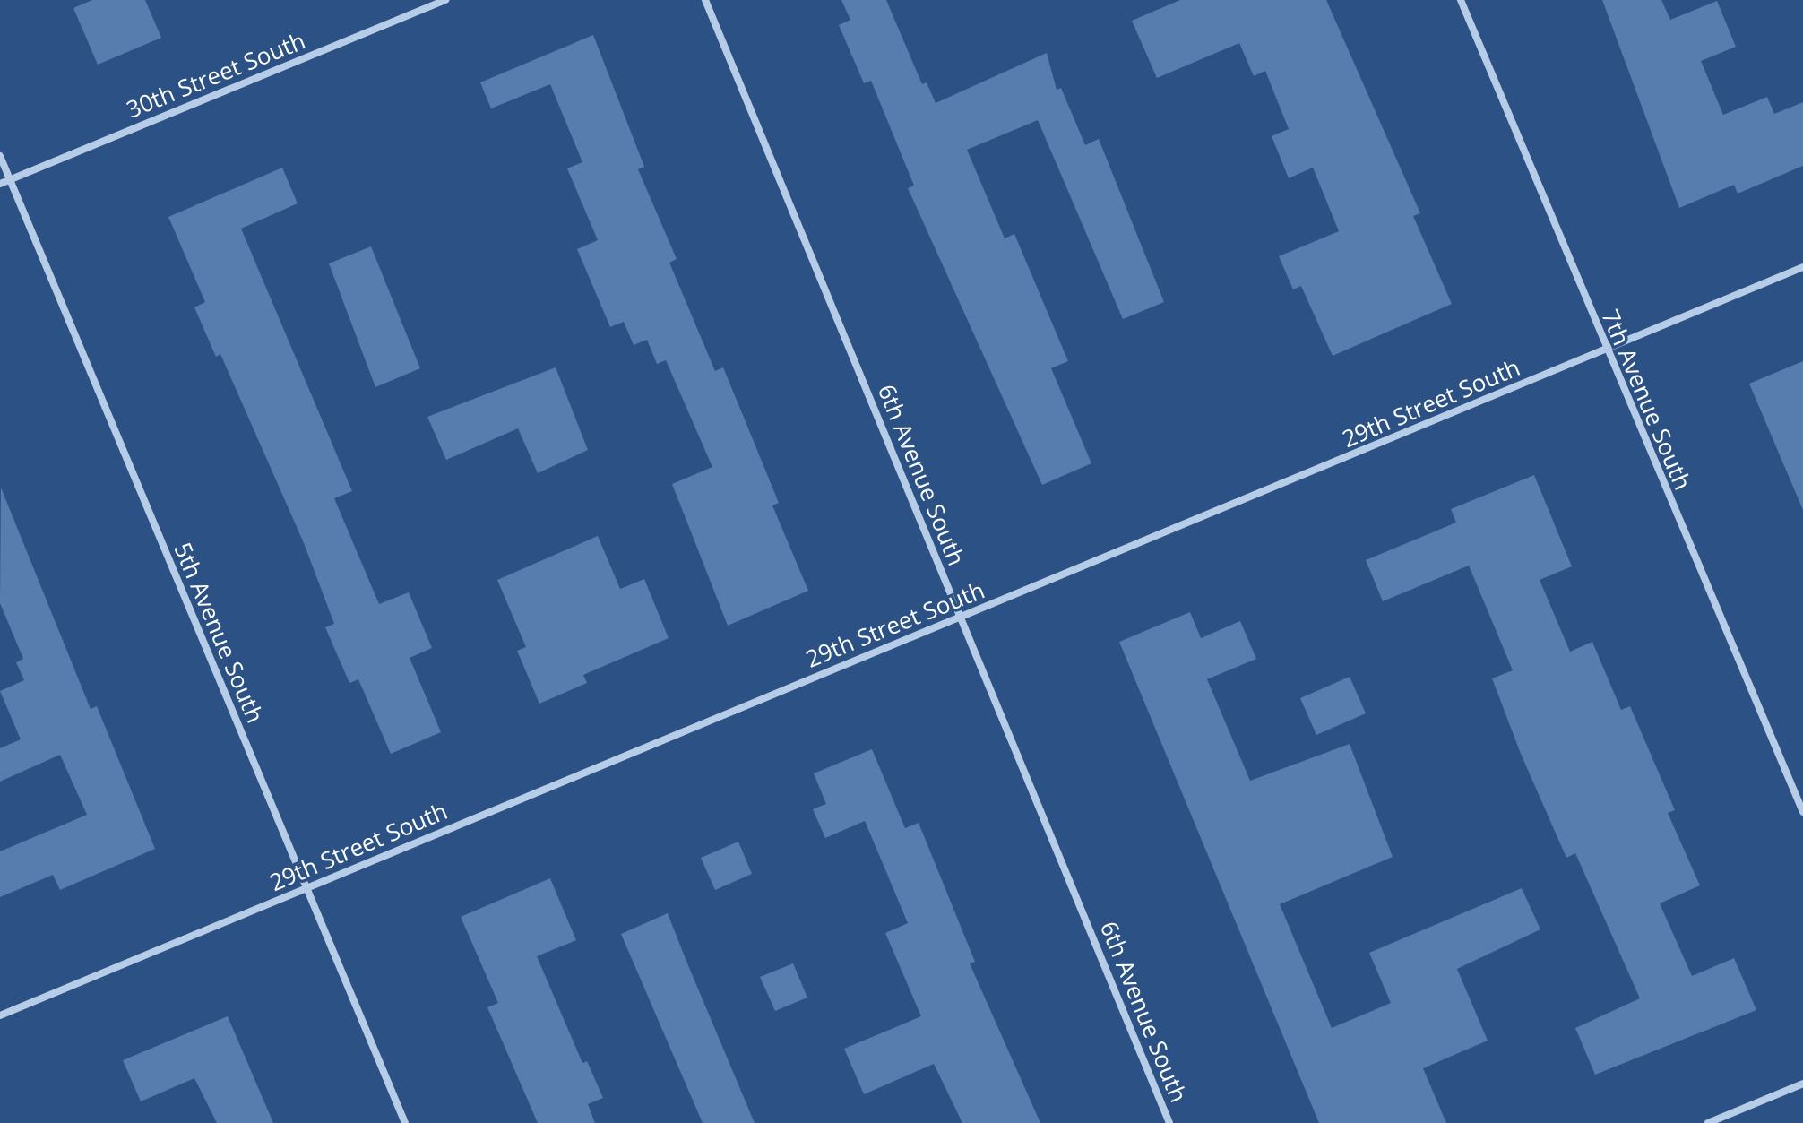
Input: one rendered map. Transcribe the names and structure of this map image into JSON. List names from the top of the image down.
{
  "streets": {
    "street": [
      "30th Street South",
      "7th Avenue South",
      "29th Street South",
      "6th Avenue South",
      "5th Avenue South"
    ]
  },
  "crossings": [
    ["30th Street South", "5th Avenue South"],
    ["7th Avenue South", "29th Street South"],
    ["29th Street South", "6th Avenue South"],
    ["29th Street South", "5th Avenue South"]
  ]
}
